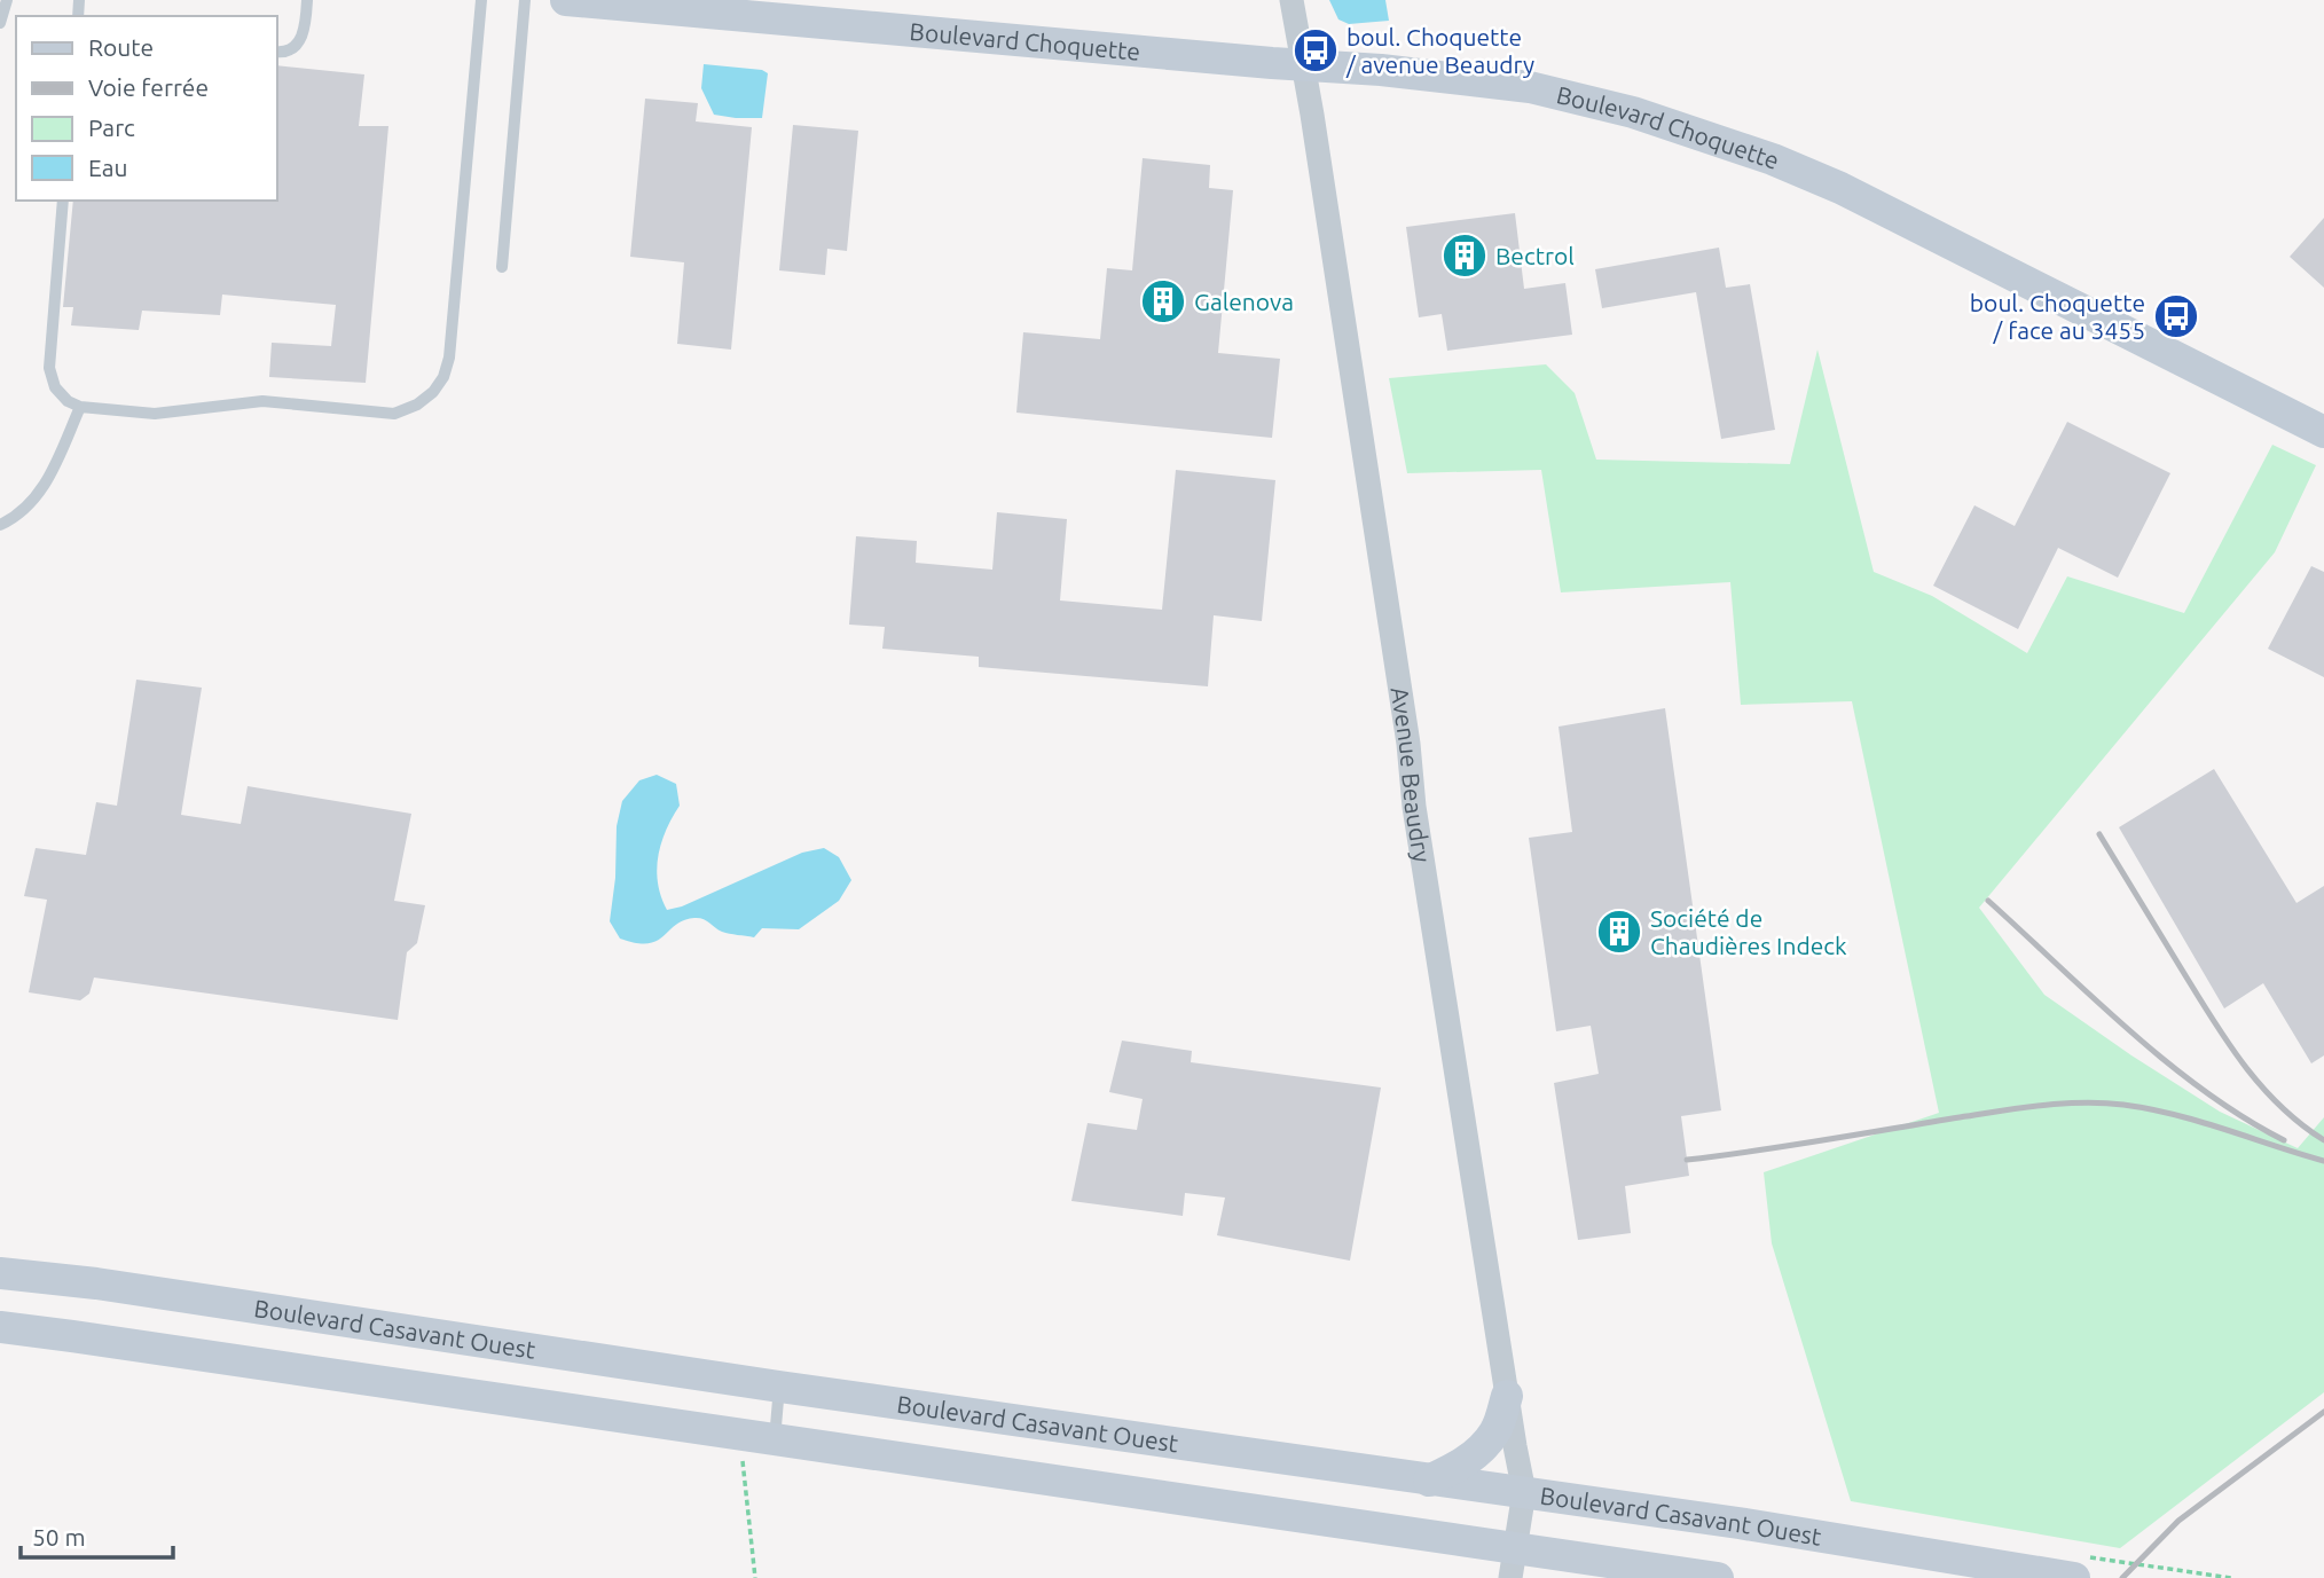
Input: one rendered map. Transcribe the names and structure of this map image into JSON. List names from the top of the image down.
{
  "streets": {
    "main road": ["Boulevard Choquette", "Boulevard Casavant Ouest"],
    "street": ["Avenue Beaudry"]
  },
  "crossings": [
    ["Boulevard Choquette", "Avenue Beaudry"],
    ["Avenue Beaudry", "Boulevard Casavant Ouest"]
  ],
  "places": {
    "bus stop": ["boul. Choquette / avenue Beaudry", "boul. Choquette / face au 3455"],
    "building": ["Bectrol", "Galenova", "Société de Chaudières Indeck"]
  },
  "legend": [
    "Route",
    "Voie ferrée",
    "Parc",
    "Eau"
  ],
  "scale_bar": "50 m"
}
